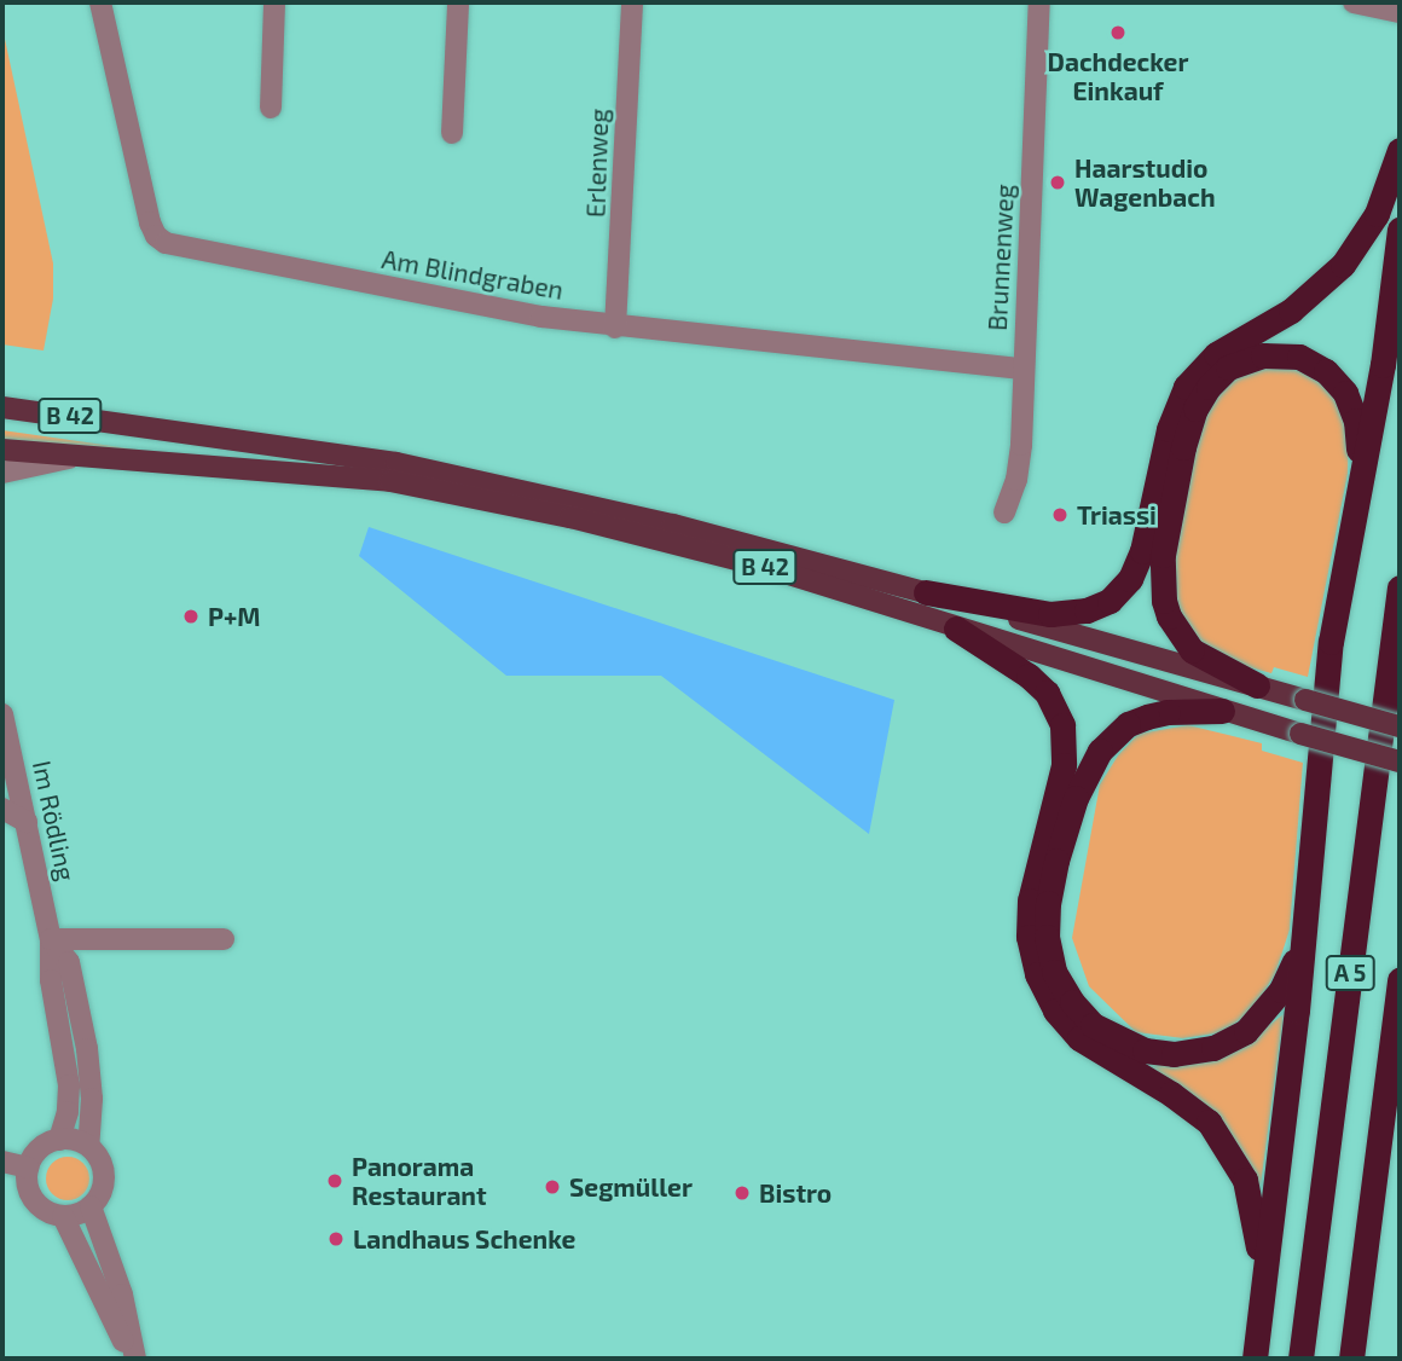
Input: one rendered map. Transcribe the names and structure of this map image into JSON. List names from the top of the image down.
{
  "streets": {
    "highway": ["A 5"],
    "main road": ["B 42"],
    "street": [
      "Erlenweg",
      "Brunnenweg",
      "Am Blindgraben",
      "Im Rödling"
    ]
  },
  "crossings": [
    ["Erlenweg", "Am Blindgraben"],
    ["Brunnenweg", "Am Blindgraben"]
  ],
  "places": [
    "Dachdecker Einkauf",
    "Haarstudio Wagenbach",
    "Triassi",
    "P+M",
    "Panorama Restaurant",
    "Segmüller",
    "Bistro",
    "Landhaus Schenke"
  ]
}
